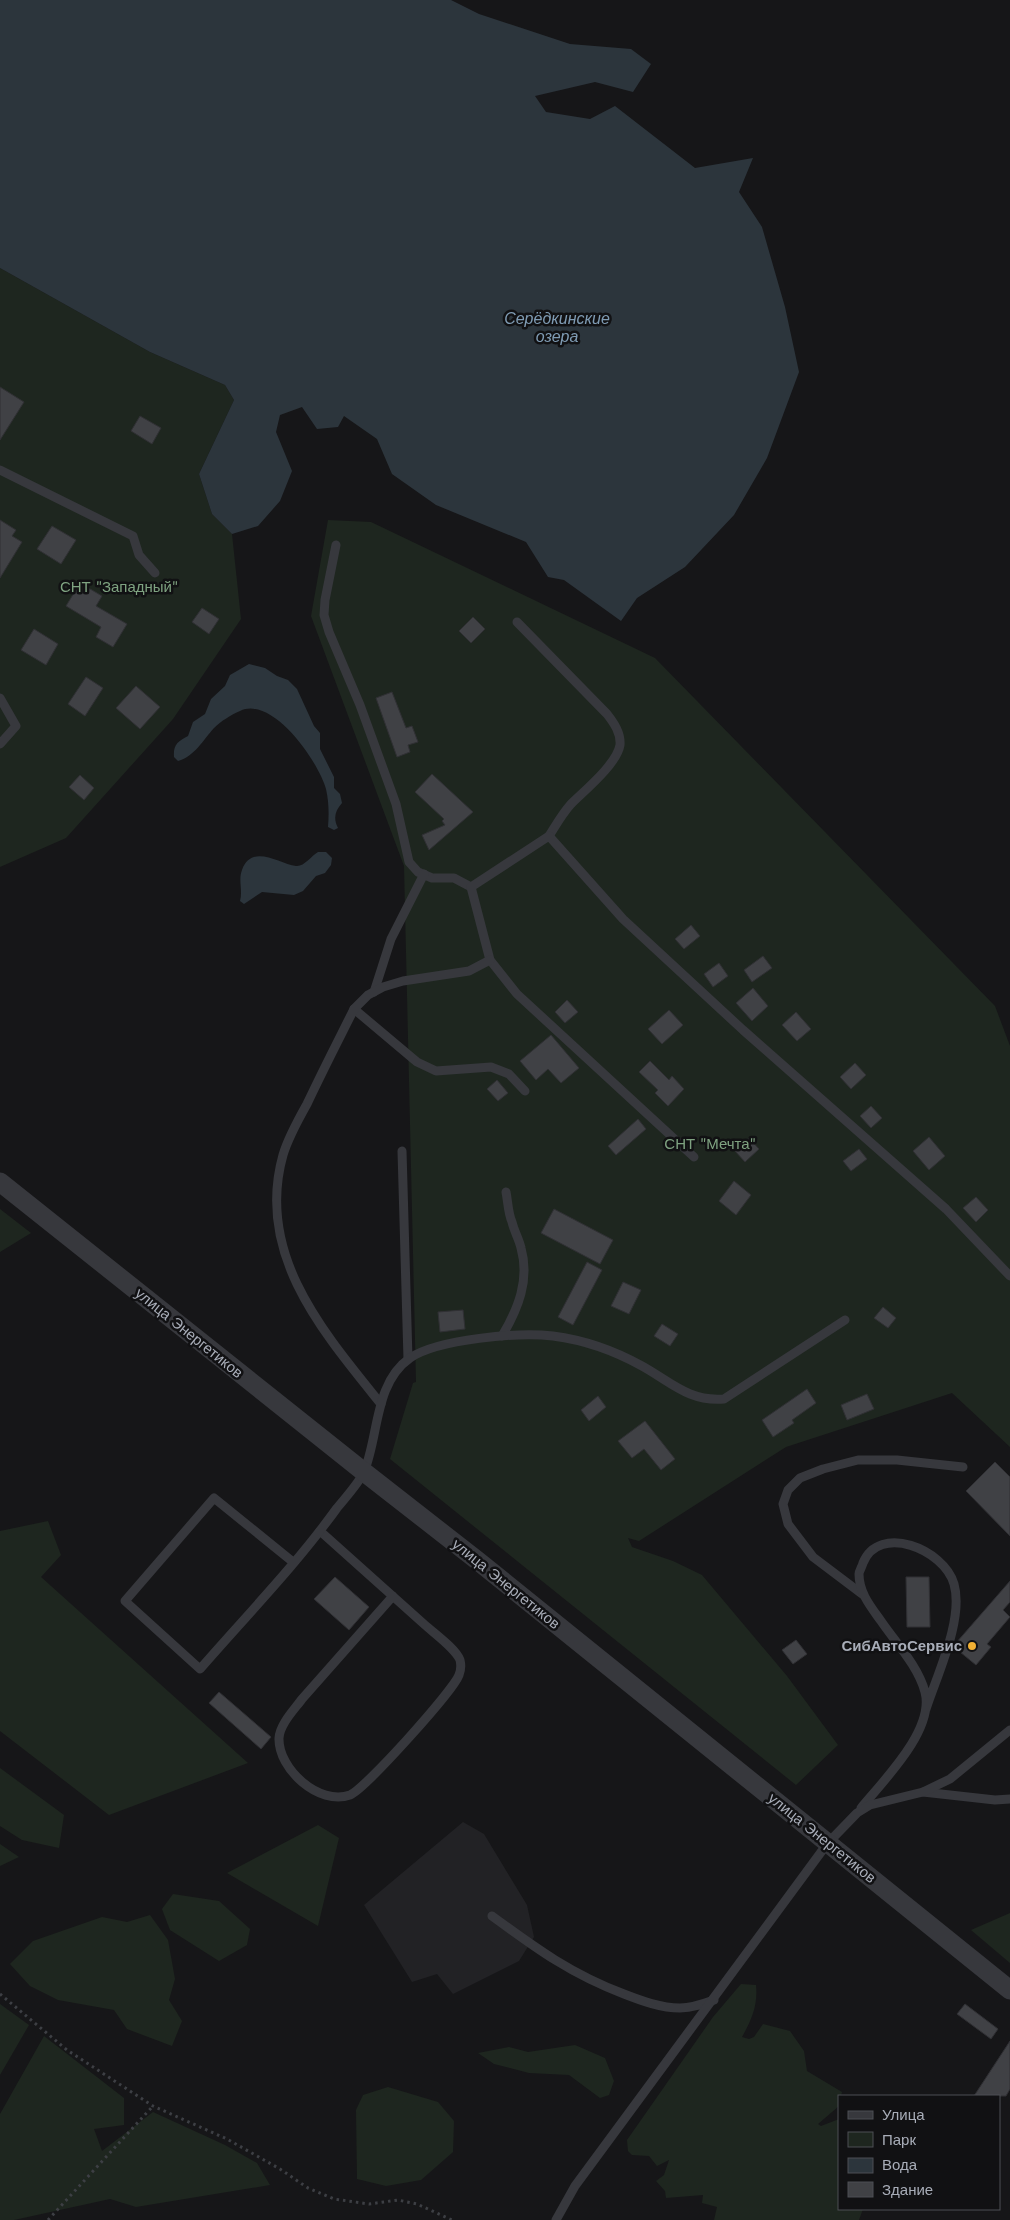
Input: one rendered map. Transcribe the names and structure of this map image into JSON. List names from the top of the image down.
{
  "streets": {
    "street": ["улица Энергетиков"]
  },
  "water": ["Серёдкинские озера"],
  "parks": ["СНТ \"Западный\"", "СНТ \"Мечта\""],
  "places": ["СибАвтоСервис"],
  "legend": [
    "Улица",
    "Парк",
    "Вода",
    "Здание"
  ]
}
